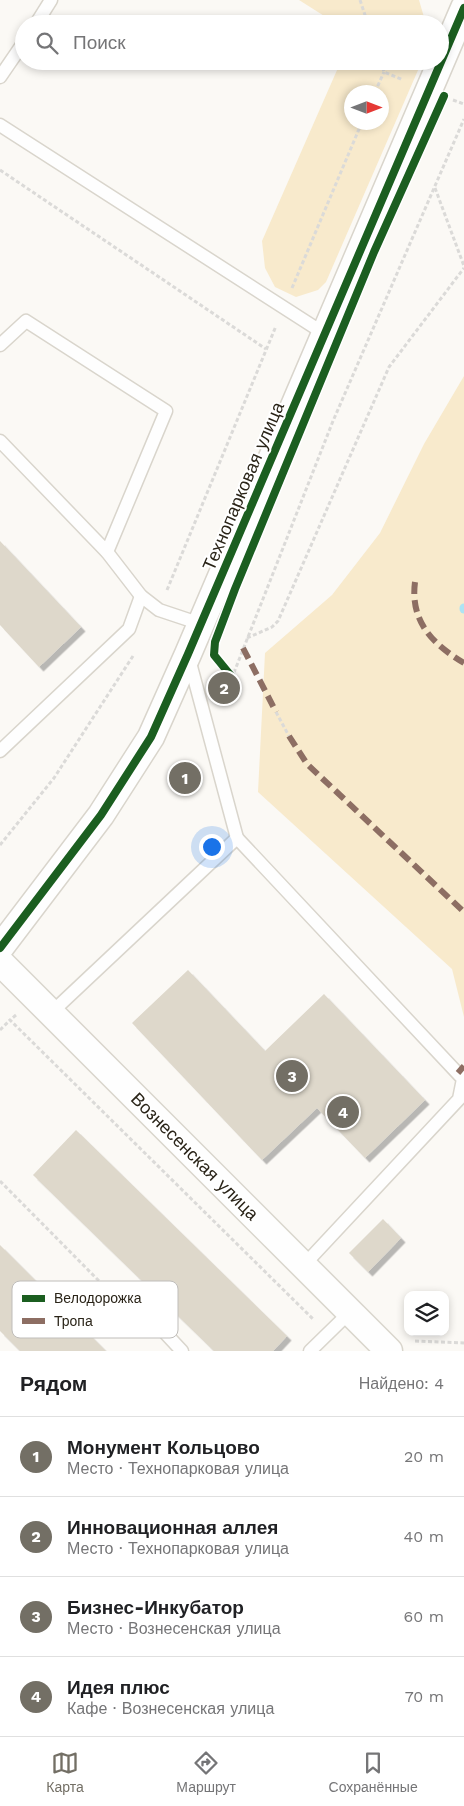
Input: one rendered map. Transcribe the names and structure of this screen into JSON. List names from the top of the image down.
{
  "streets": {
    "street": ["Технопарковая улица", "Вознесенская улица"]
  },
  "legend": ["Велодорожка", "Тропа"],
  "north": "right",
  "page": {
    "search": "Поиск",
    "pins": [
      "2",
      "1",
      "3",
      "4"
    ],
    "heading": ["Рядом", "Найдено: 4"],
    "list": [
      {
        "mark": "1",
        "name": "Монумент Кольцово",
        "note": "Место · Технопарковая улица",
        "value": "20 m"
      },
      {
        "mark": "2",
        "name": "Инновационная аллея",
        "note": "Место · Технопарковая улица",
        "value": "40 m"
      },
      {
        "mark": "3",
        "name": "Бизнес-Инкубатор",
        "note": "Место · Вознесенская улица",
        "value": "60 m"
      },
      {
        "mark": "4",
        "name": "Идея плюс",
        "note": "Кафе · Вознесенская улица",
        "value": "70 m"
      }
    ],
    "nav": ["Карта", "Маршрут", "Сохранённые"]
  }
}
